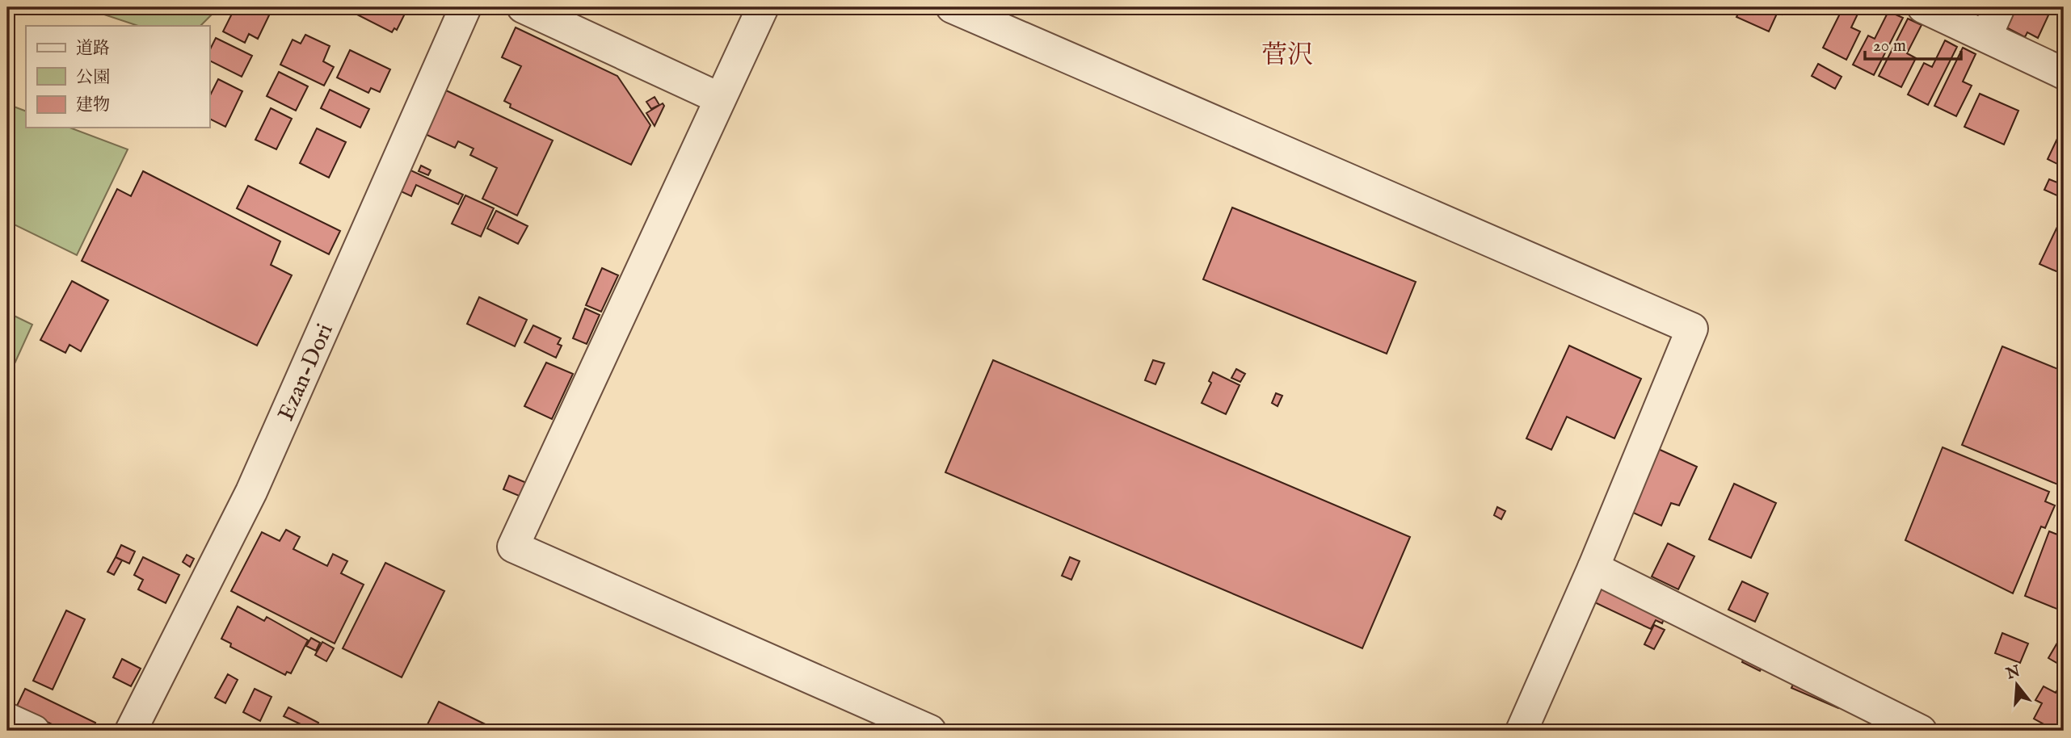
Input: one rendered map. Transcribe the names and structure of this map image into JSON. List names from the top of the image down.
{
  "streets": {
    "street": ["Ezan-Dori"]
  },
  "districts": ["菅沢"],
  "legend": ["道路", "公園", "建物"],
  "scale_bar": "20 m",
  "north": "top"
}
